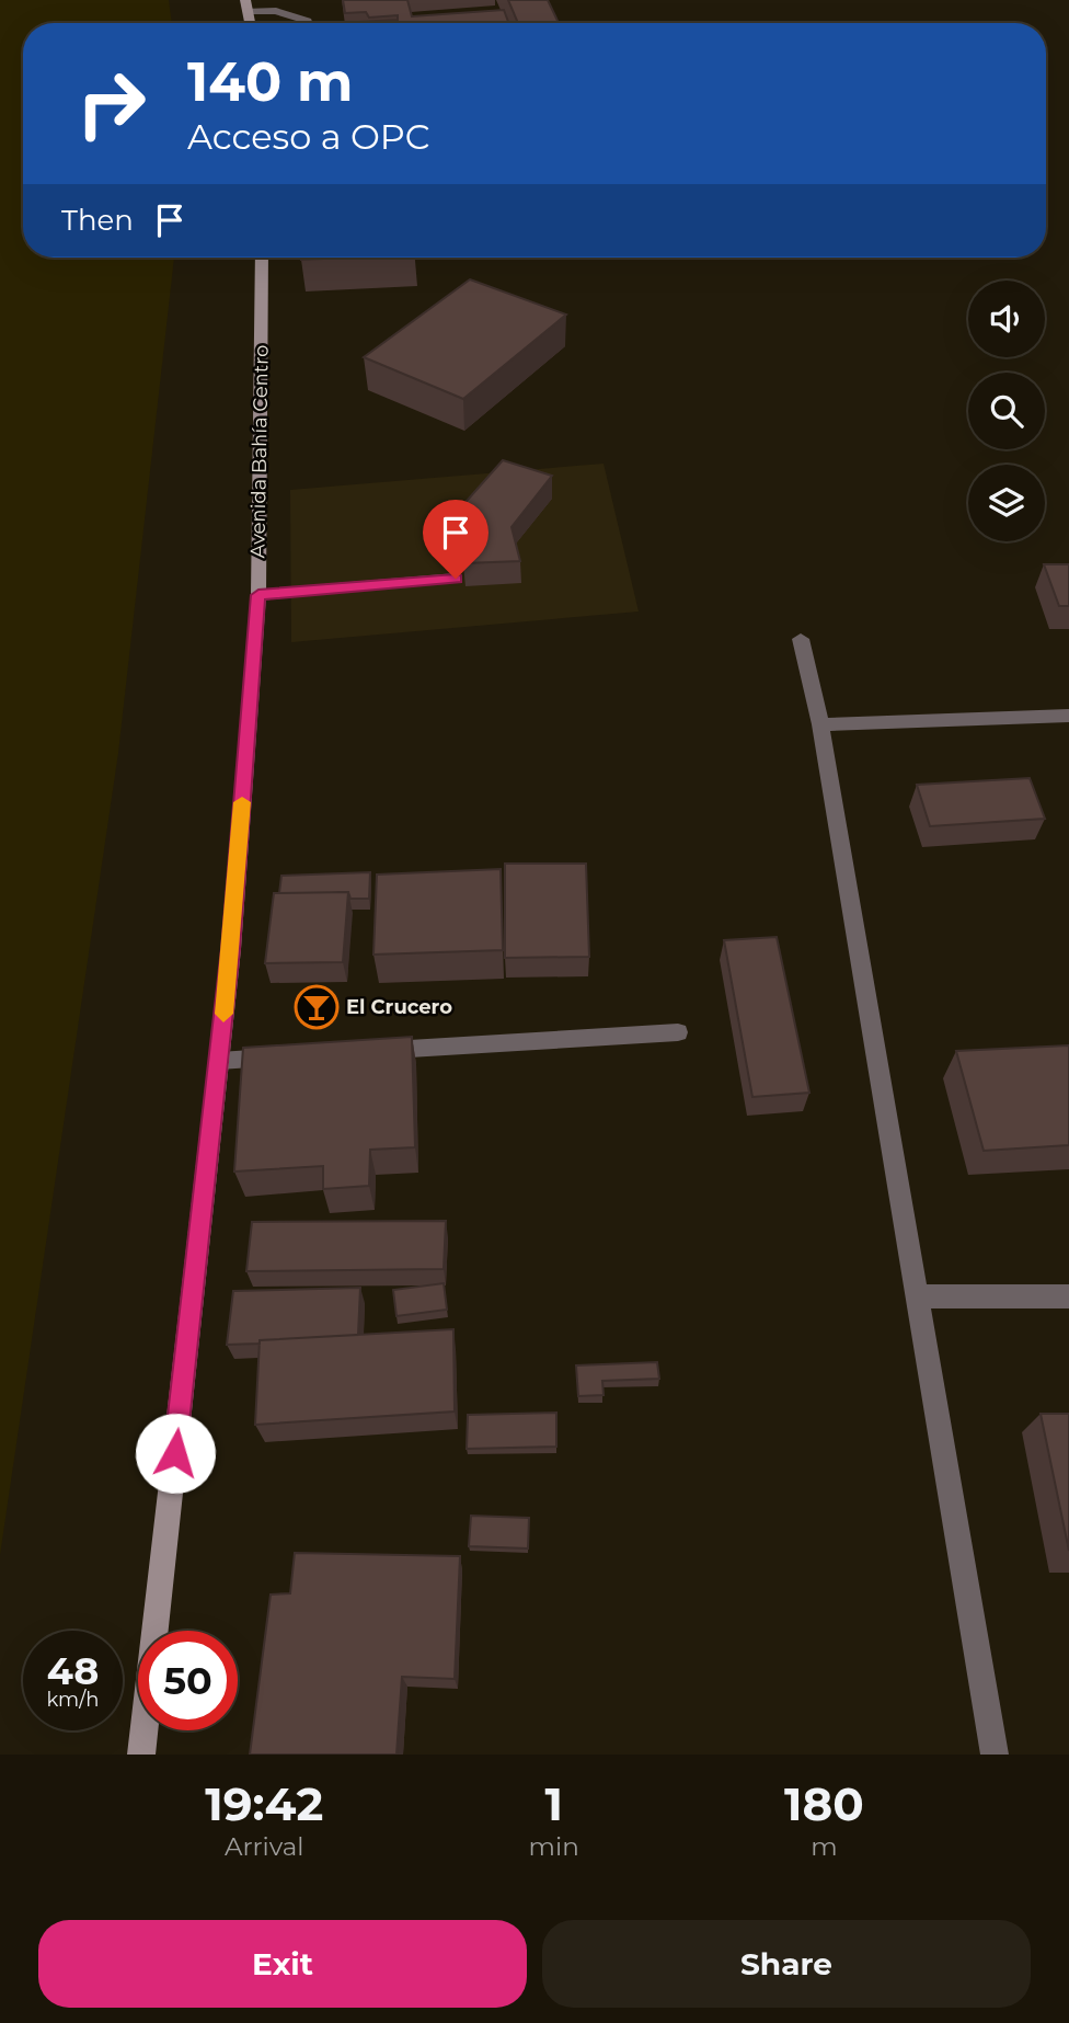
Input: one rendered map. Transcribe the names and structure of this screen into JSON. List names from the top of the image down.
{
  "streets": {
    "main road": ["Avenida Bahía Centro"]
  },
  "places": {
    "bar": ["El Crucero"]
  },
  "page": {
    "turn": ["140 m", "Acceso a OPC"],
    "then": "Then",
    "speed": "48 km/h",
    "limit": "50",
    "eta": [
      "19:42",
      "Arrival",
      "1",
      "min",
      "180",
      "m"
    ],
    "buttons": ["Exit", "Share"]
  }
}
